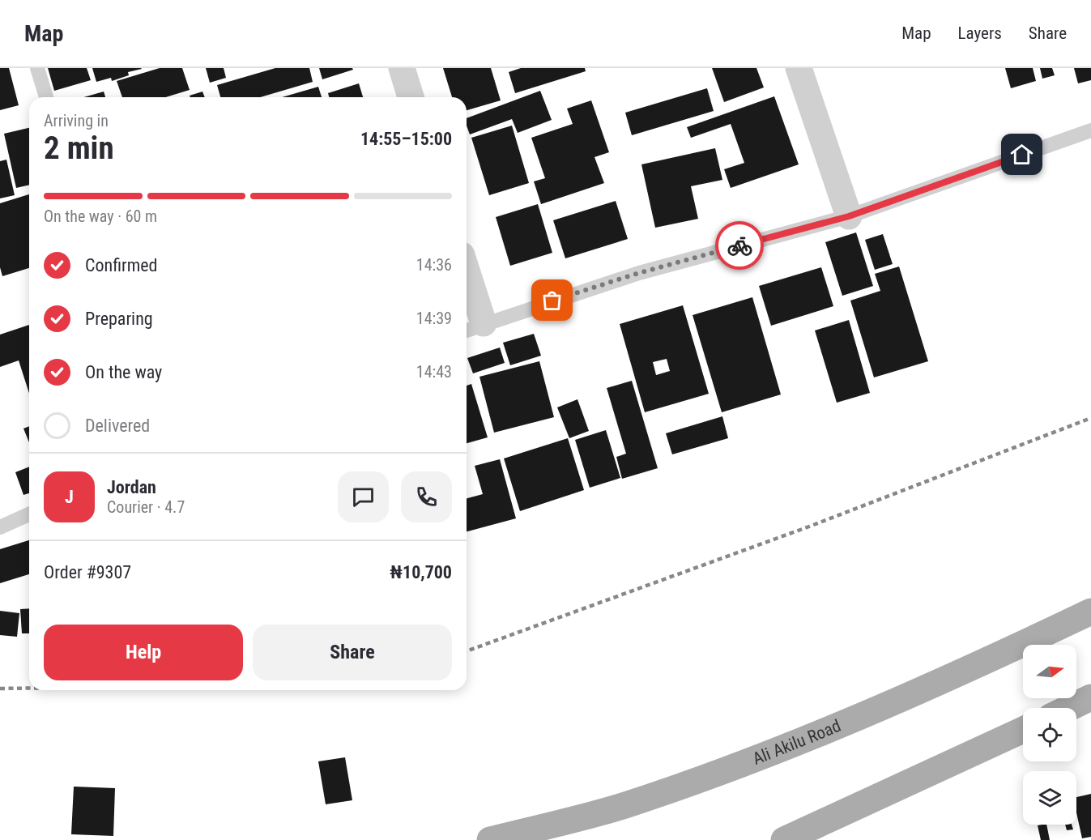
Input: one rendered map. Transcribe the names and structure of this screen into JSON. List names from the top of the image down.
{
  "streets": {
    "main road": ["Ali Akilu Road"]
  },
  "north": "right",
  "page": {
    "header": "Map",
    "nav": ["Map", "Layers", "Share"],
    "heading": ["2 min", "Arriving in", "14:55–15:00"],
    "panel": [
      "Jordan",
      "Courier · 4.7",
      "Order #9307",
      "₦10,700"
    ],
    "bar": "On the way · 60 m",
    "list": [
      ["Confirmed", "14:36"],
      ["Preparing", "14:39"],
      ["On the way", "14:43"],
      "Delivered"
    ],
    "round": "J",
    "buttons": ["Help", "Share"]
  }
}
